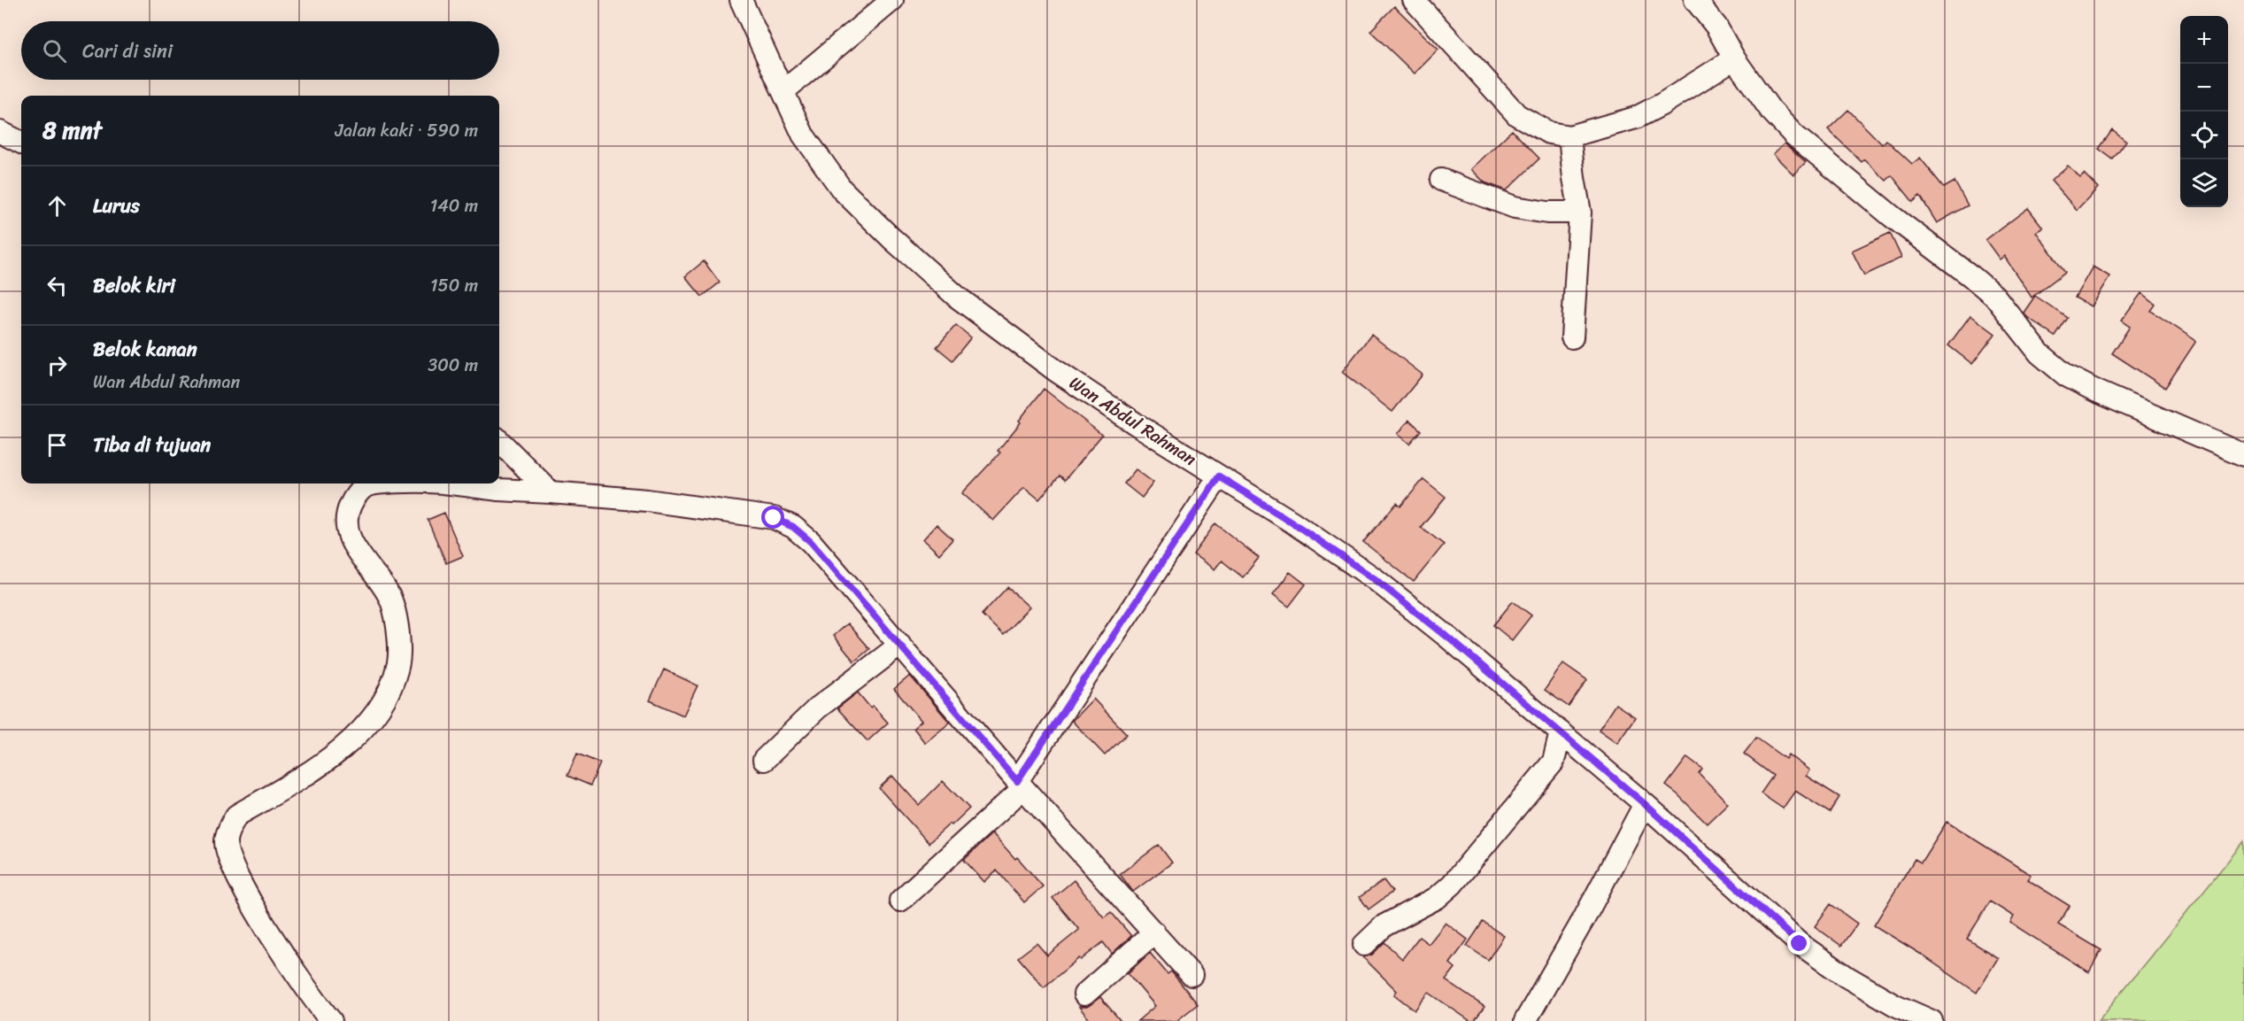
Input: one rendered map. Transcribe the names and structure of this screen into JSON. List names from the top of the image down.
{
  "streets": {
    "street": ["Wan Abdul Rahman"]
  },
  "page": {
    "map_buttons": ["+", "−"],
    "search": "Cari di sini",
    "heading": ["8 mnt", "Jalan kaki · 590 m"],
    "list": [
      ["Lurus", "140 m"],
      ["Belok kiri", "150 m"],
      ["Belok kanan", "Wan Abdul Rahman", "300 m"],
      "Tiba di tujuan"
    ]
  }
}
